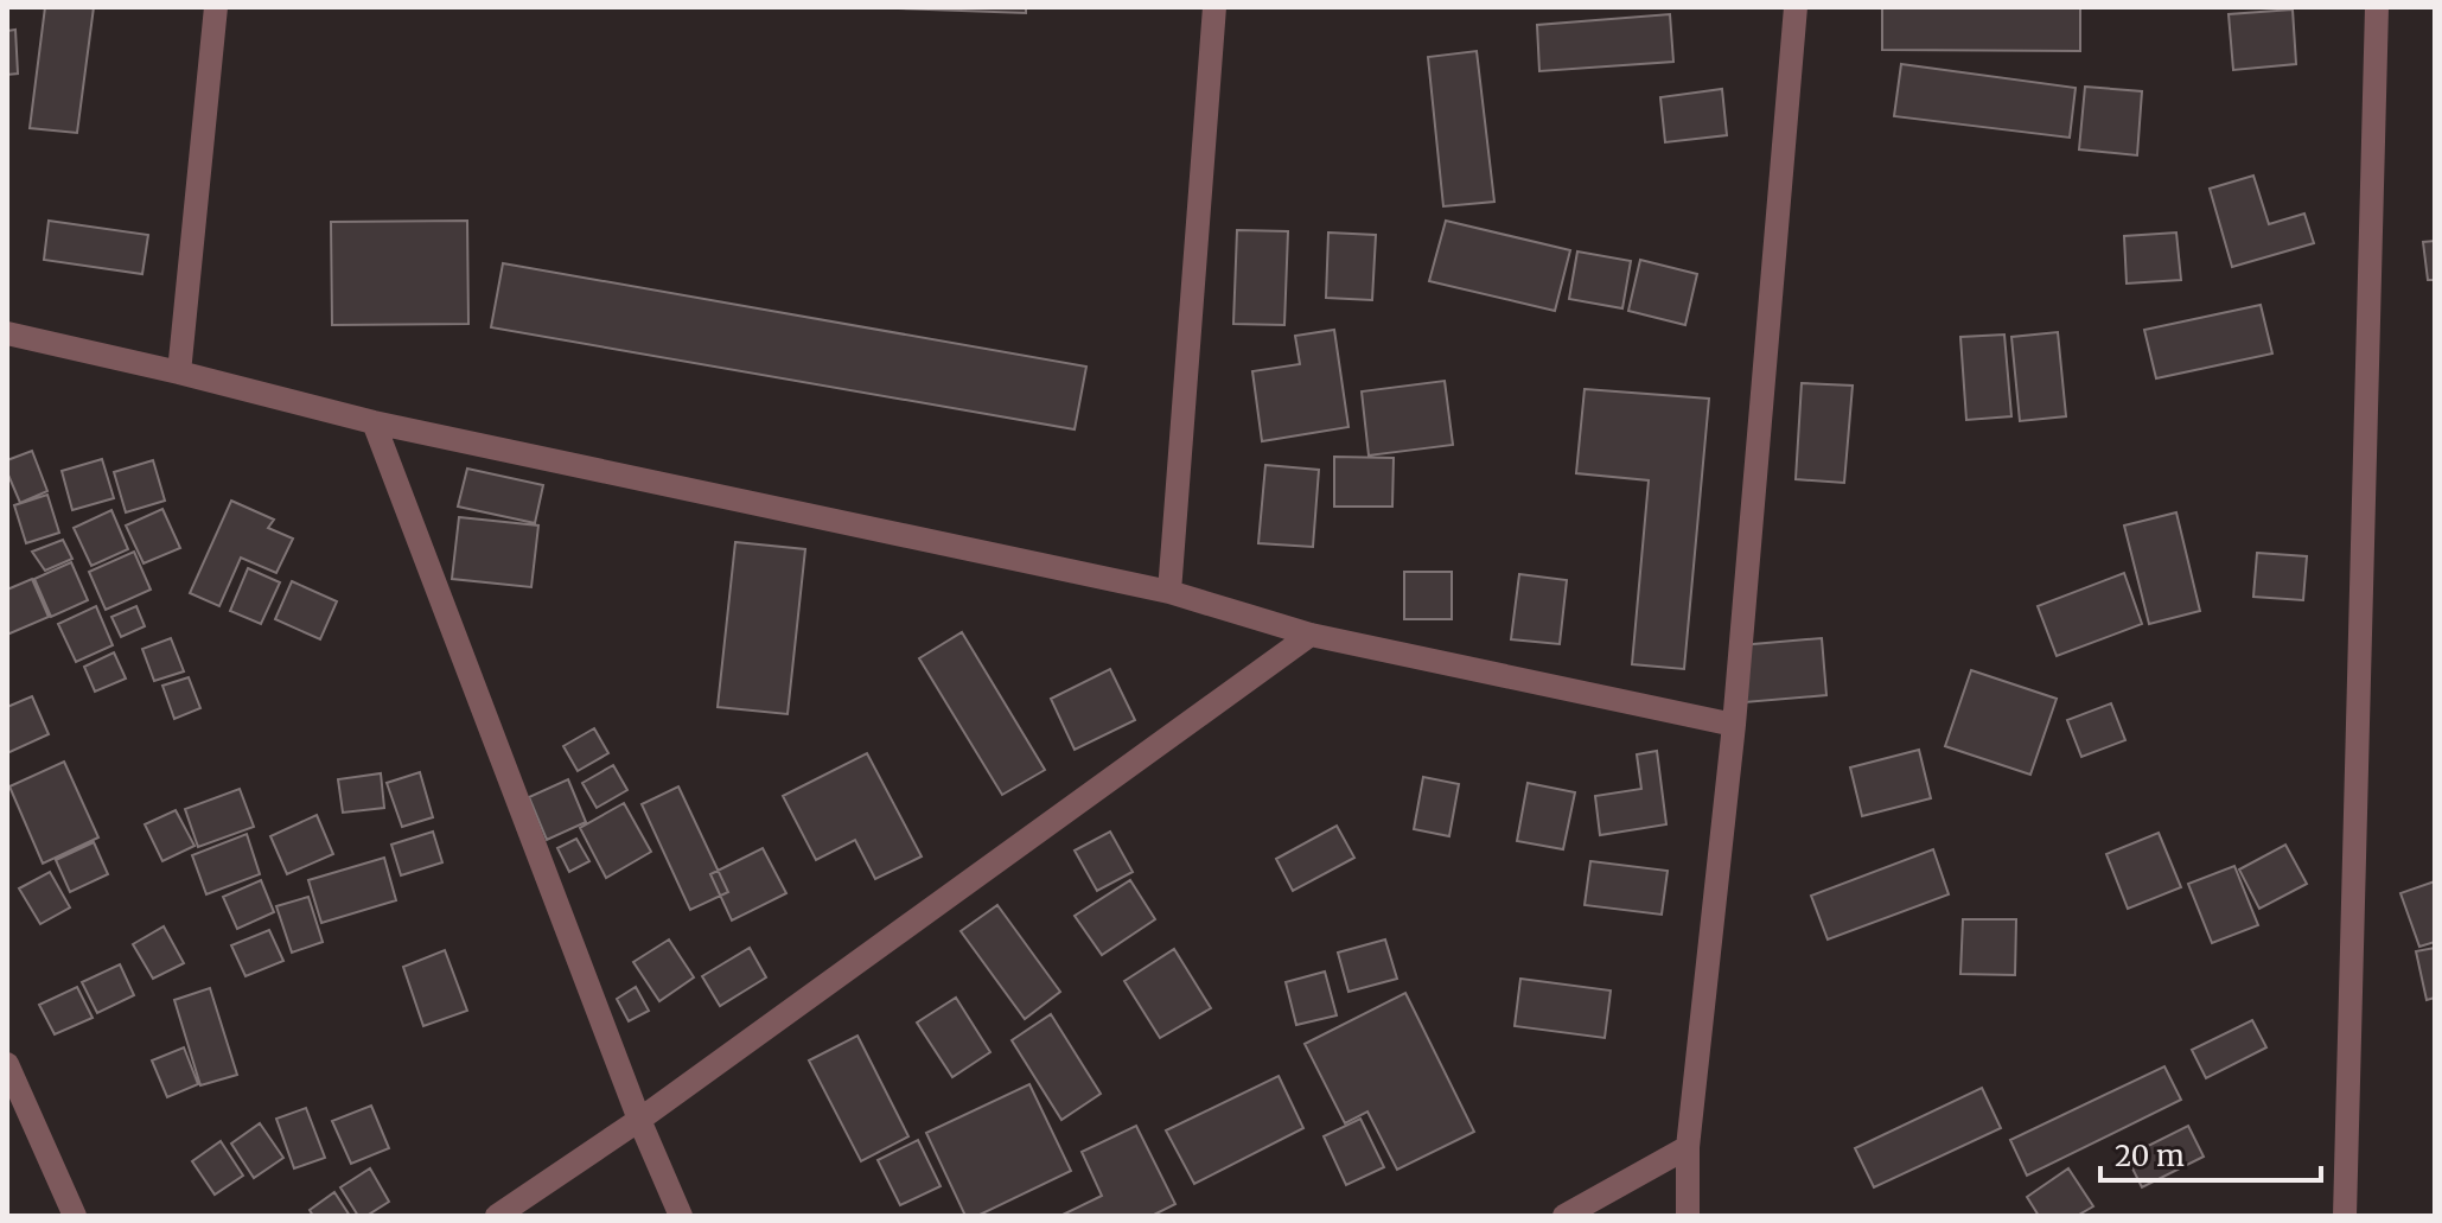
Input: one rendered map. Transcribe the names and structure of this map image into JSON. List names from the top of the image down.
{
  "scale_bar": "20 m"
}
